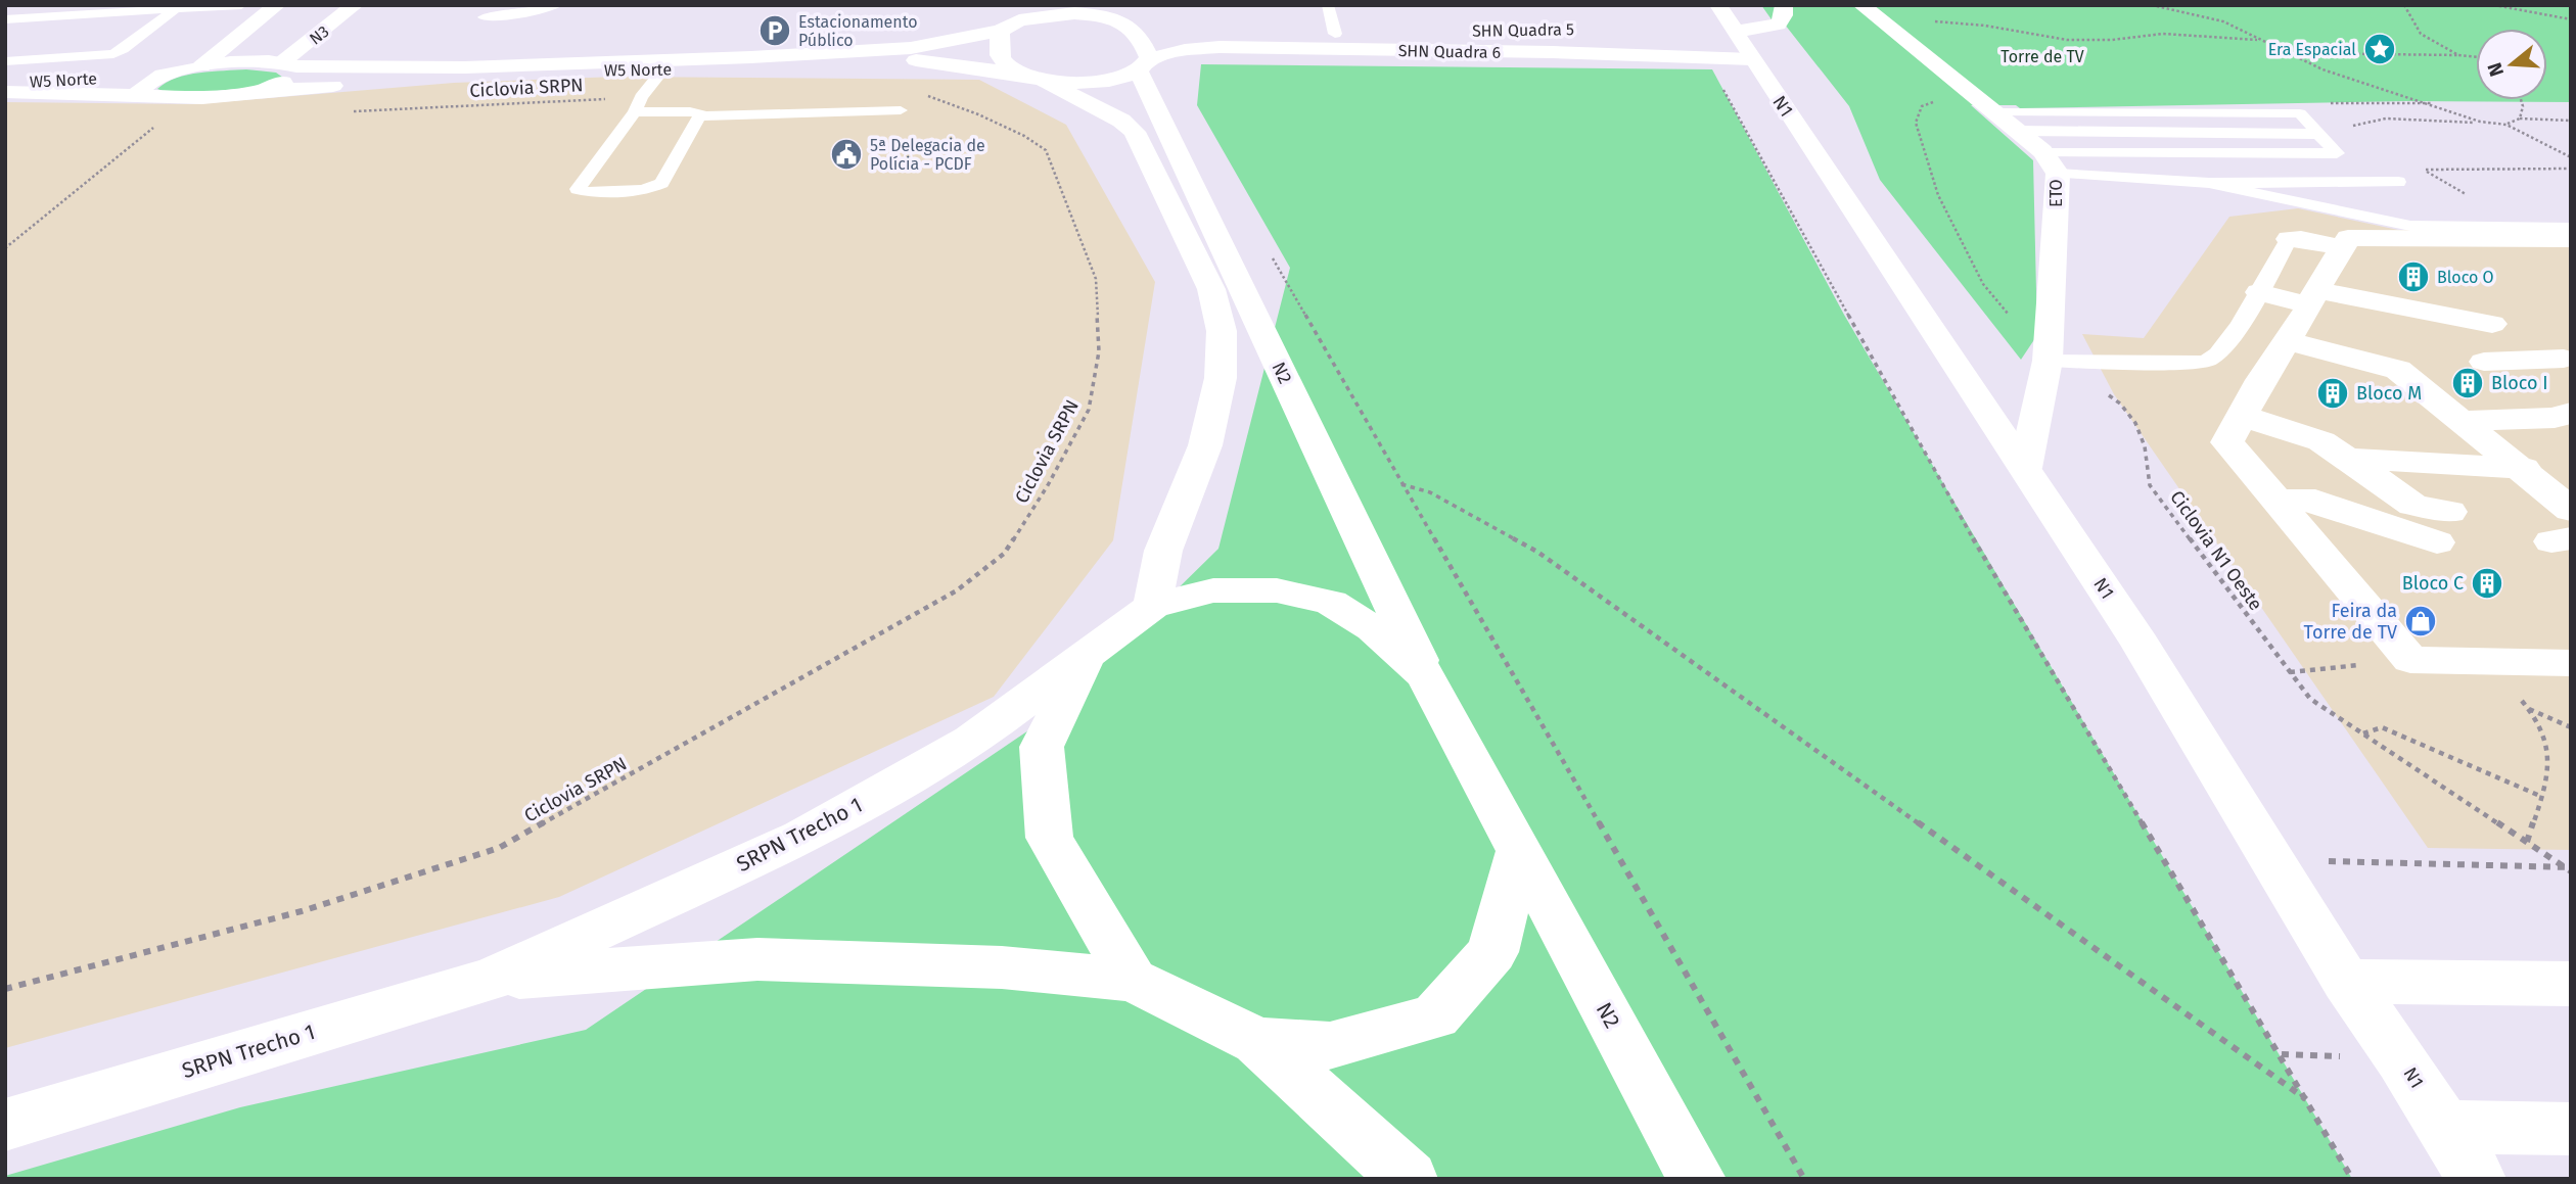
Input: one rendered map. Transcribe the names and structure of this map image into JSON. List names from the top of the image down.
{
  "streets": {
    "main road": [
      "SHN Quadra 5",
      "N3",
      "SHN Quadra 6",
      "W5 Norte",
      "N1",
      "ETO",
      "N2",
      "SRPN Trecho 1"
    ],
    "path": ["Ciclovia SRPN", "Ciclovia N1 Oeste"]
  },
  "crossings": [
    ["SHN Quadra 5", "N2"],
    ["N3", "W5 Norte"],
    ["SHN Quadra 6", "W5 Norte"],
    ["SHN Quadra 6", "N1"],
    ["SHN Quadra 6", "N2"],
    ["N1", "ETO"],
    ["ETO", "Ciclovia N1 Oeste"]
  ],
  "parks": ["Torre de TV"],
  "places": {
    "parking": ["Estacionamento Público"],
    "place": ["Era Espacial"],
    "public building": ["5ª Delegacia de Polícia - PCDF"],
    "building": [
      "Bloco O",
      "Bloco I",
      "Bloco M",
      "Bloco C"
    ],
    "shop": ["Feira da Torre de TV"]
  },
  "north": "left"
}
